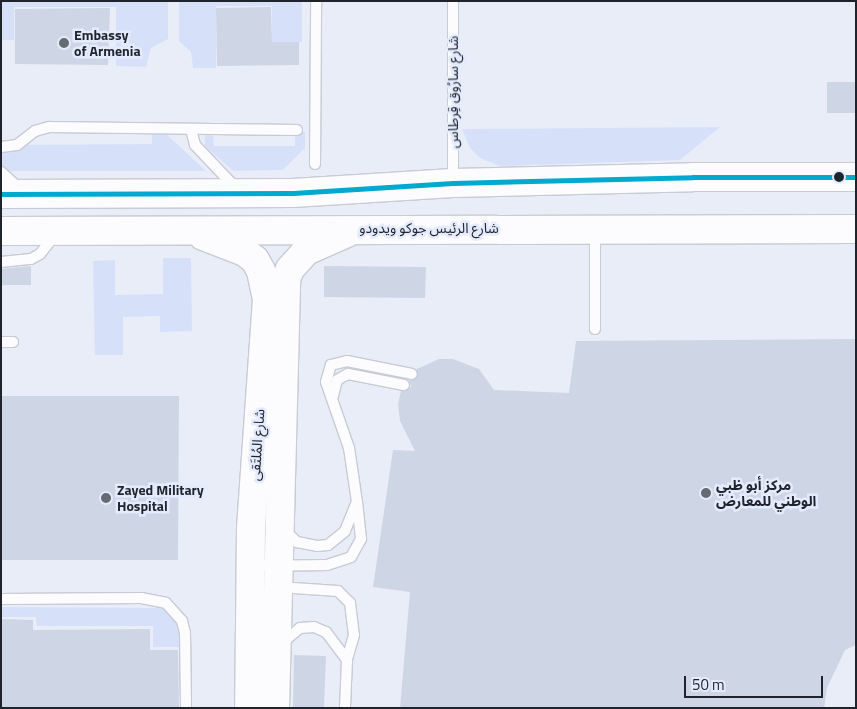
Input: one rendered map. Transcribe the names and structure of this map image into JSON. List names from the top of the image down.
{
  "streets": {
    "street": ["شارع الرئيس جوكو ويدودو", "شارع المُلتَقى"],
    "lane": ["شارع سارُوق قِرطاس"]
  },
  "crossings": [
    ["شارع الرئيس جوكو ويدودو", "شارع المُلتَقى"]
  ],
  "places": ["Embassy of Armenia", "مركز أبو ظبي الوطني للمعارض", "Zayed Military Hospital"],
  "scale_bar": "50 m"
}
